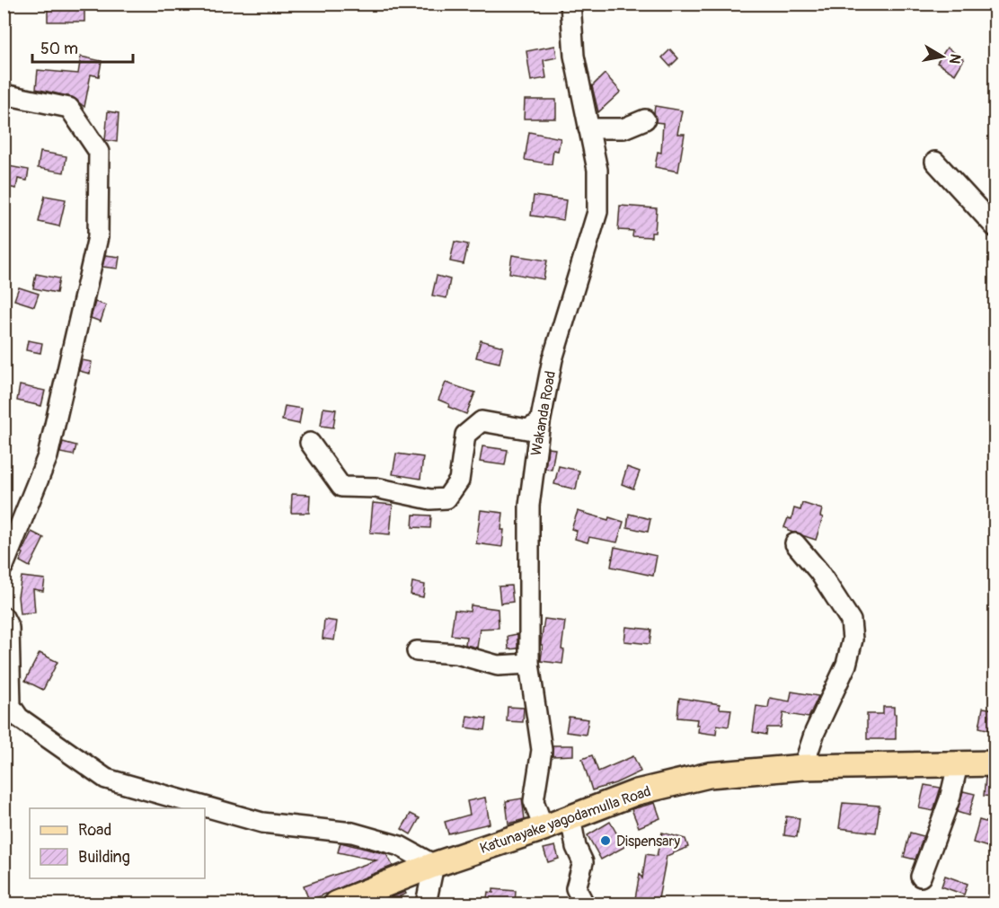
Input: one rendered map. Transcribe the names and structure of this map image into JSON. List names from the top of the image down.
{
  "streets": {
    "main road": ["Katunayake yagodamulla Road"],
    "street": ["Wakanda Road"]
  },
  "crossings": [
    ["Wakanda Road", "Katunayake yagodamulla Road"]
  ],
  "places": ["Dispensary"],
  "legend": ["Road", "Building"],
  "scale_bar": "50 m",
  "north": "right"
}
